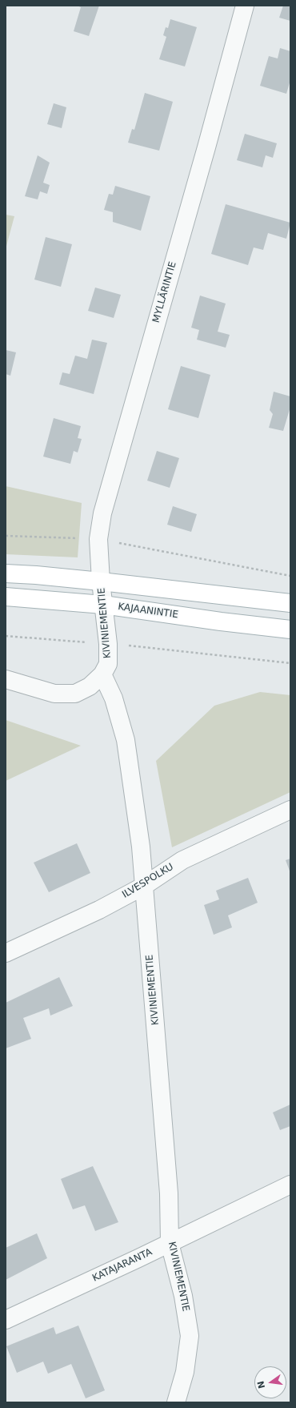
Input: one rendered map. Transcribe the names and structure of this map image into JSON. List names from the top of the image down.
{
  "streets": {
    "main road": ["KAJAANINTIE"],
    "street": [
      "MYLLÄRINTIE",
      "KIVINIEMENTIE",
      "ILVESPOLKU",
      "KATAJARANTA"
    ]
  },
  "crossings": [
    ["MYLLÄRINTIE", "KIVINIEMENTIE"],
    ["KAJAANINTIE", "KIVINIEMENTIE"],
    ["KIVINIEMENTIE", "ILVESPOLKU"],
    ["KIVINIEMENTIE", "KATAJARANTA"]
  ],
  "north": "left"
}
